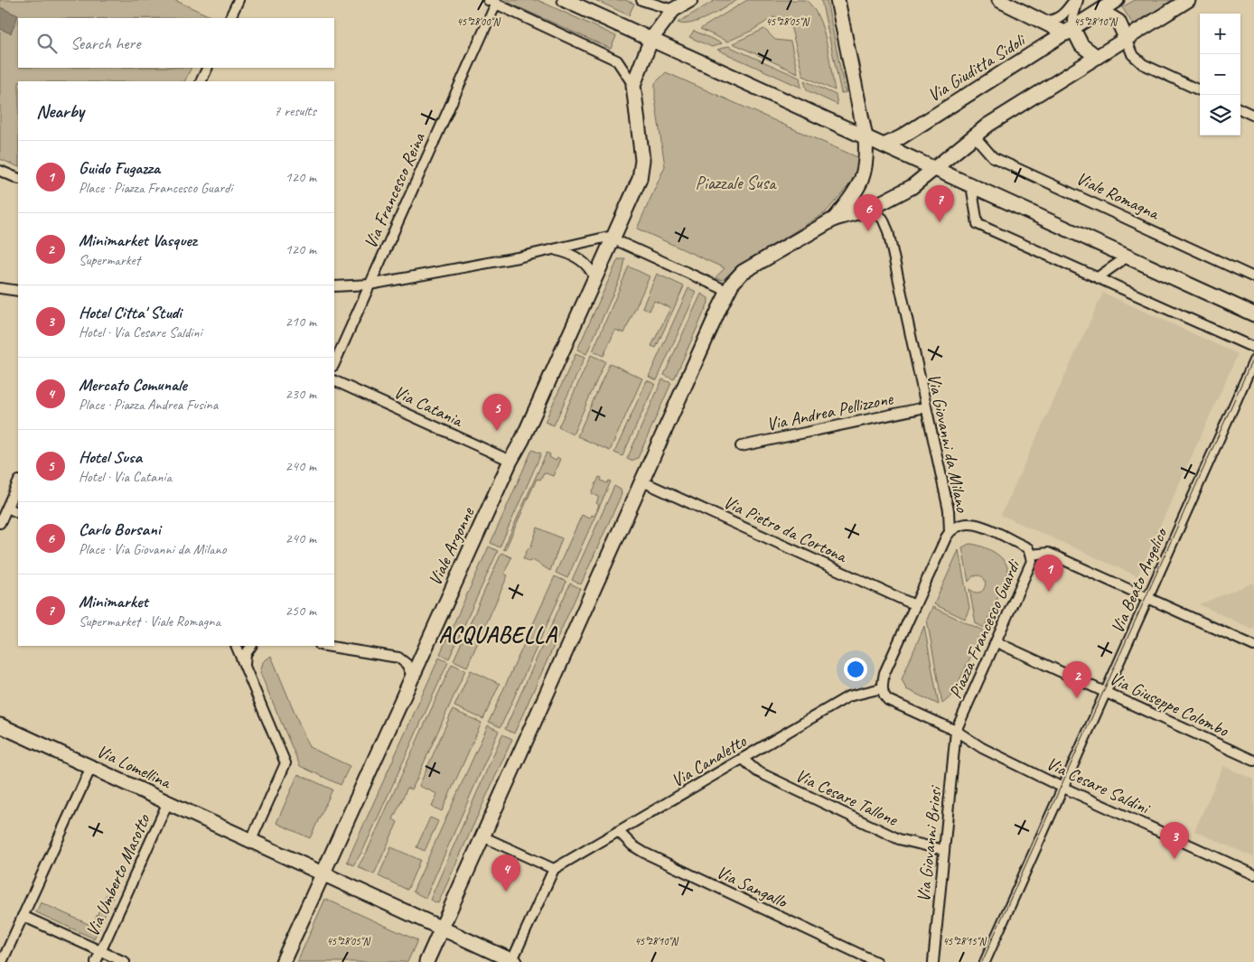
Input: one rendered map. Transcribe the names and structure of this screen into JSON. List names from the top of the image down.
{
  "streets": {
    "street": [
      "Via Giuditta Sidoli",
      "Via Francesco Reina",
      "Viale Romagna",
      "Via Catania",
      "Via Andrea Pellizzone",
      "Via Giovanni da Milano",
      "Via Pietro da Cortona",
      "Viale Argonne",
      "Via Beato Angelico",
      "Piazza Francesco Guardi",
      "Via Giuseppe Colombo",
      "Via Canaletto",
      "Via Lomellina",
      "Via Cesare Saldini",
      "Via Cesare Tallone",
      "Via Giovanni Briosi",
      "Via Umberto Masotto",
      "Via Sangallo"
    ]
  },
  "crossings": [
    ["Via Catania", "Viale Argonne"],
    ["Via Andrea Pellizzone", "Via Giovanni da Milano"],
    ["Via Giovanni da Milano", "Piazza Francesco Guardi"],
    ["Viale Argonne", "Via Lomellina"],
    ["Via Beato Angelico", "Via Giuseppe Colombo"],
    ["Via Beato Angelico", "Via Cesare Saldini"],
    ["Piazza Francesco Guardi", "Via Giuseppe Colombo"],
    ["Piazza Francesco Guardi", "Via Cesare Saldini"],
    ["Piazza Francesco Guardi", "Via Giovanni Briosi"],
    ["Via Canaletto", "Via Cesare Tallone"],
    ["Via Canaletto", "Via Sangallo"],
    ["Via Lomellina", "Via Umberto Masotto"],
    ["Via Cesare Saldini", "Via Giovanni Briosi"],
    ["Via Cesare Tallone", "Via Giovanni Briosi"]
  ],
  "districts": ["ACQUABELLA"],
  "parks": ["Piazzale Susa"],
  "page": {
    "map_buttons": ["+", "−"],
    "search": "Search here",
    "heading": ["Nearby", "7 results"],
    "list": [
      {
        "mark": "1",
        "name": "Guido Fugazza",
        "note": "Place · Piazza Francesco Guardi",
        "value": "120 m"
      },
      {
        "mark": "2",
        "name": "Minimarket Vasquez",
        "note": "Supermarket",
        "value": "120 m"
      },
      {
        "mark": "3",
        "name": "Hotel Citta' Studi",
        "note": "Hotel · Via Cesare Saldini",
        "value": "210 m"
      },
      {
        "mark": "4",
        "name": "Mercato Comunale",
        "note": "Place · Piazza Andrea Fusina",
        "value": "230 m"
      },
      {
        "mark": "5",
        "name": "Hotel Susa",
        "note": "Hotel · Via Catania",
        "value": "240 m"
      },
      {
        "mark": "6",
        "name": "Carlo Borsani",
        "note": "Place · Via Giovanni da Milano",
        "value": "240 m"
      },
      {
        "mark": "7",
        "name": "Minimarket",
        "note": "Supermarket · Viale Romagna",
        "value": "250 m"
      }
    ],
    "pins": [
      "7",
      "6",
      "5",
      "1",
      "2",
      "3",
      "4"
    ]
  },
  "coordinates": [
    "45°28'00\"N",
    "45°28'05\"N",
    "45°28'10\"N",
    "45°28'15\"N"
  ]
}
